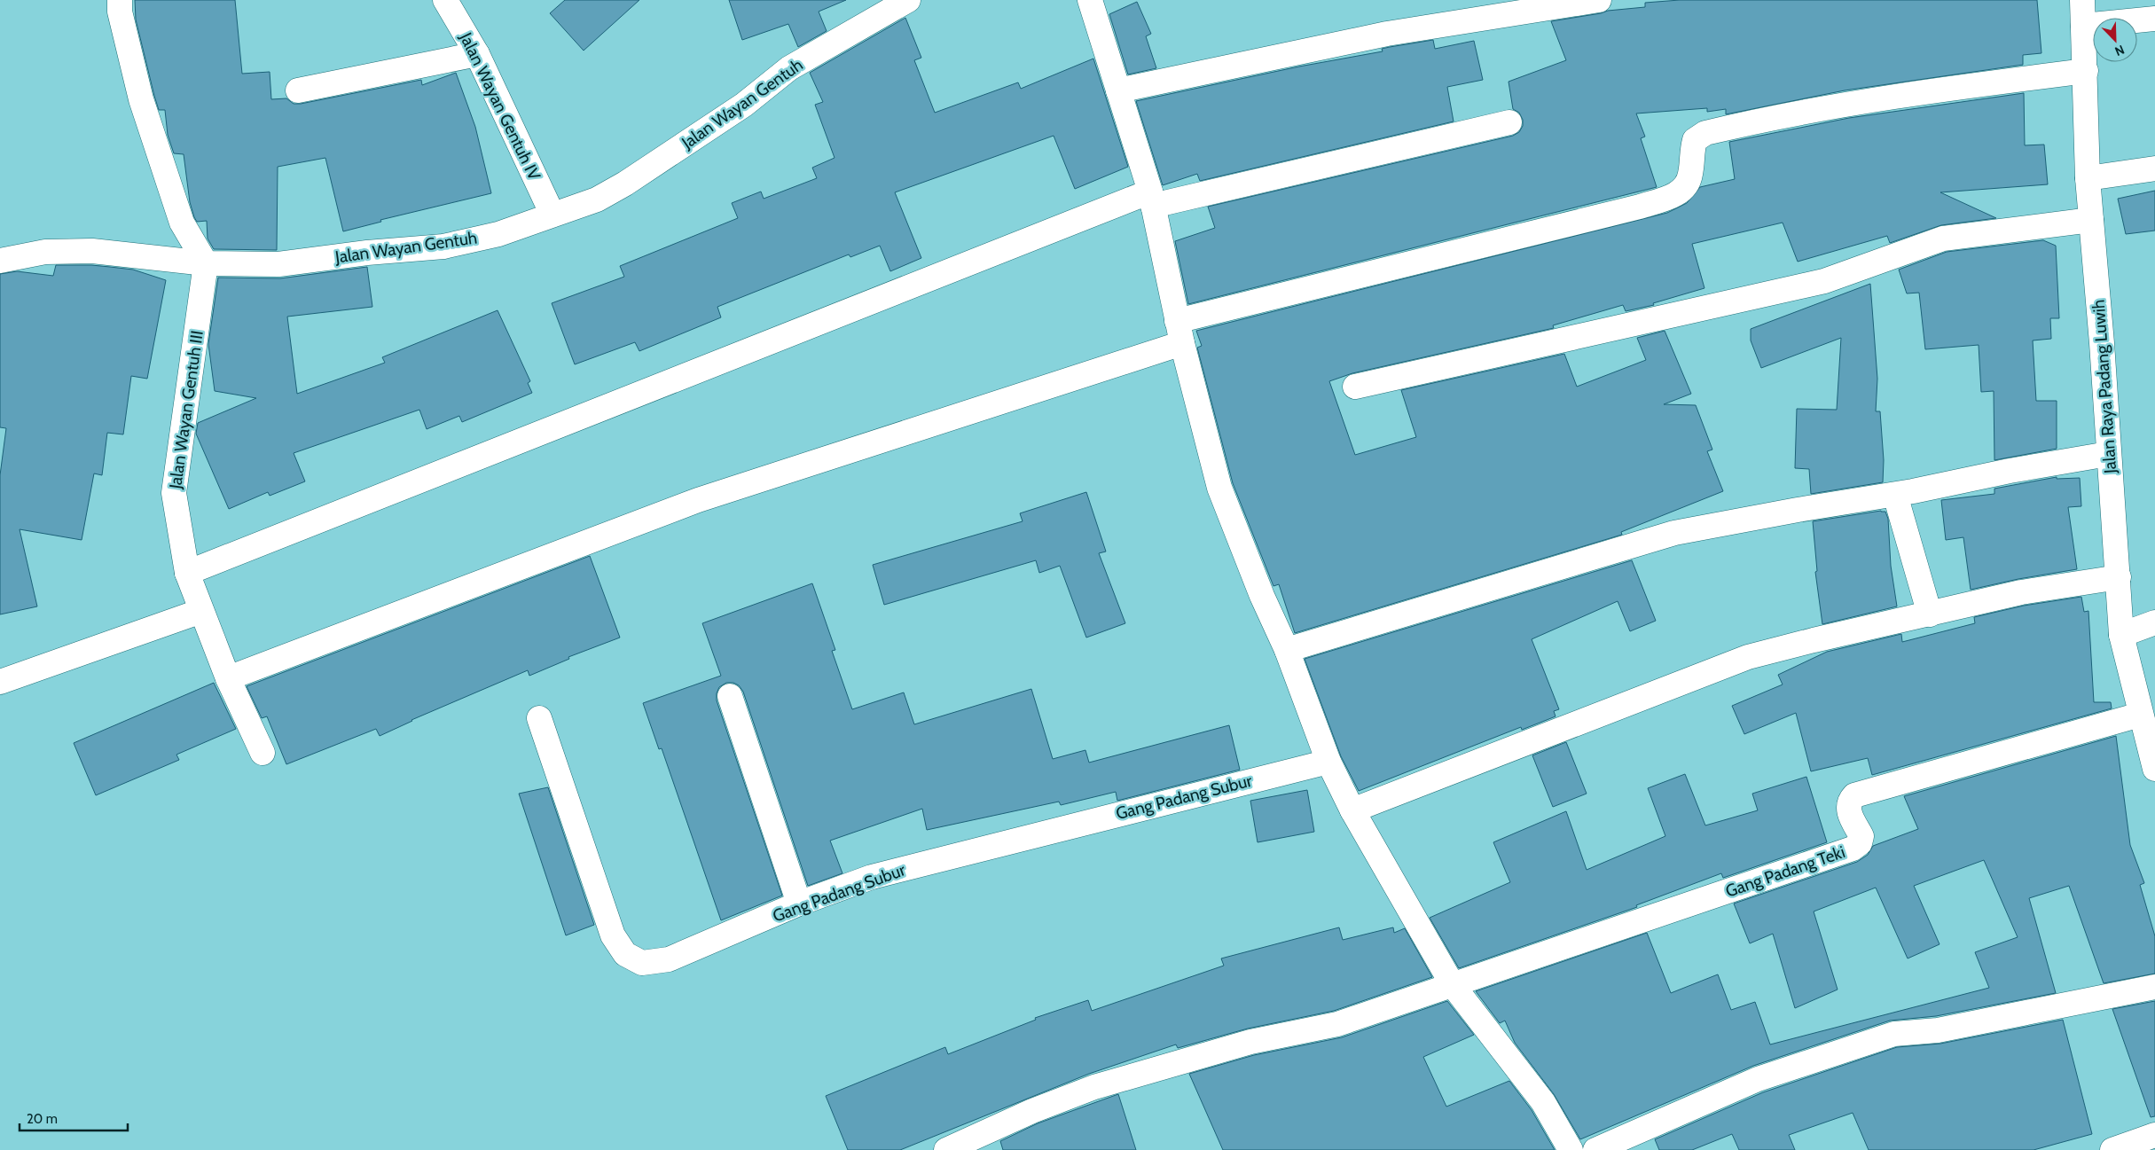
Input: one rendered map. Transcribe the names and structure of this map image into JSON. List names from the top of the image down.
{
  "streets": {
    "street": [
      "Jalan Wayan Gentuh",
      "Jalan Wayan Gentuh IV",
      "Jalan Raya Padang Luwih",
      "Jalan Wayan Gentuh III",
      "Gang Padang Subur",
      "Gang Padang Teki"
    ]
  },
  "crossings": [
    ["Jalan Wayan Gentuh", "Jalan Wayan Gentuh IV"],
    ["Jalan Wayan Gentuh", "Jalan Wayan Gentuh III"],
    ["Jalan Raya Padang Luwih", "Gang Padang Teki"]
  ],
  "scale_bar": "20 m",
  "north": "bottom right"
}
